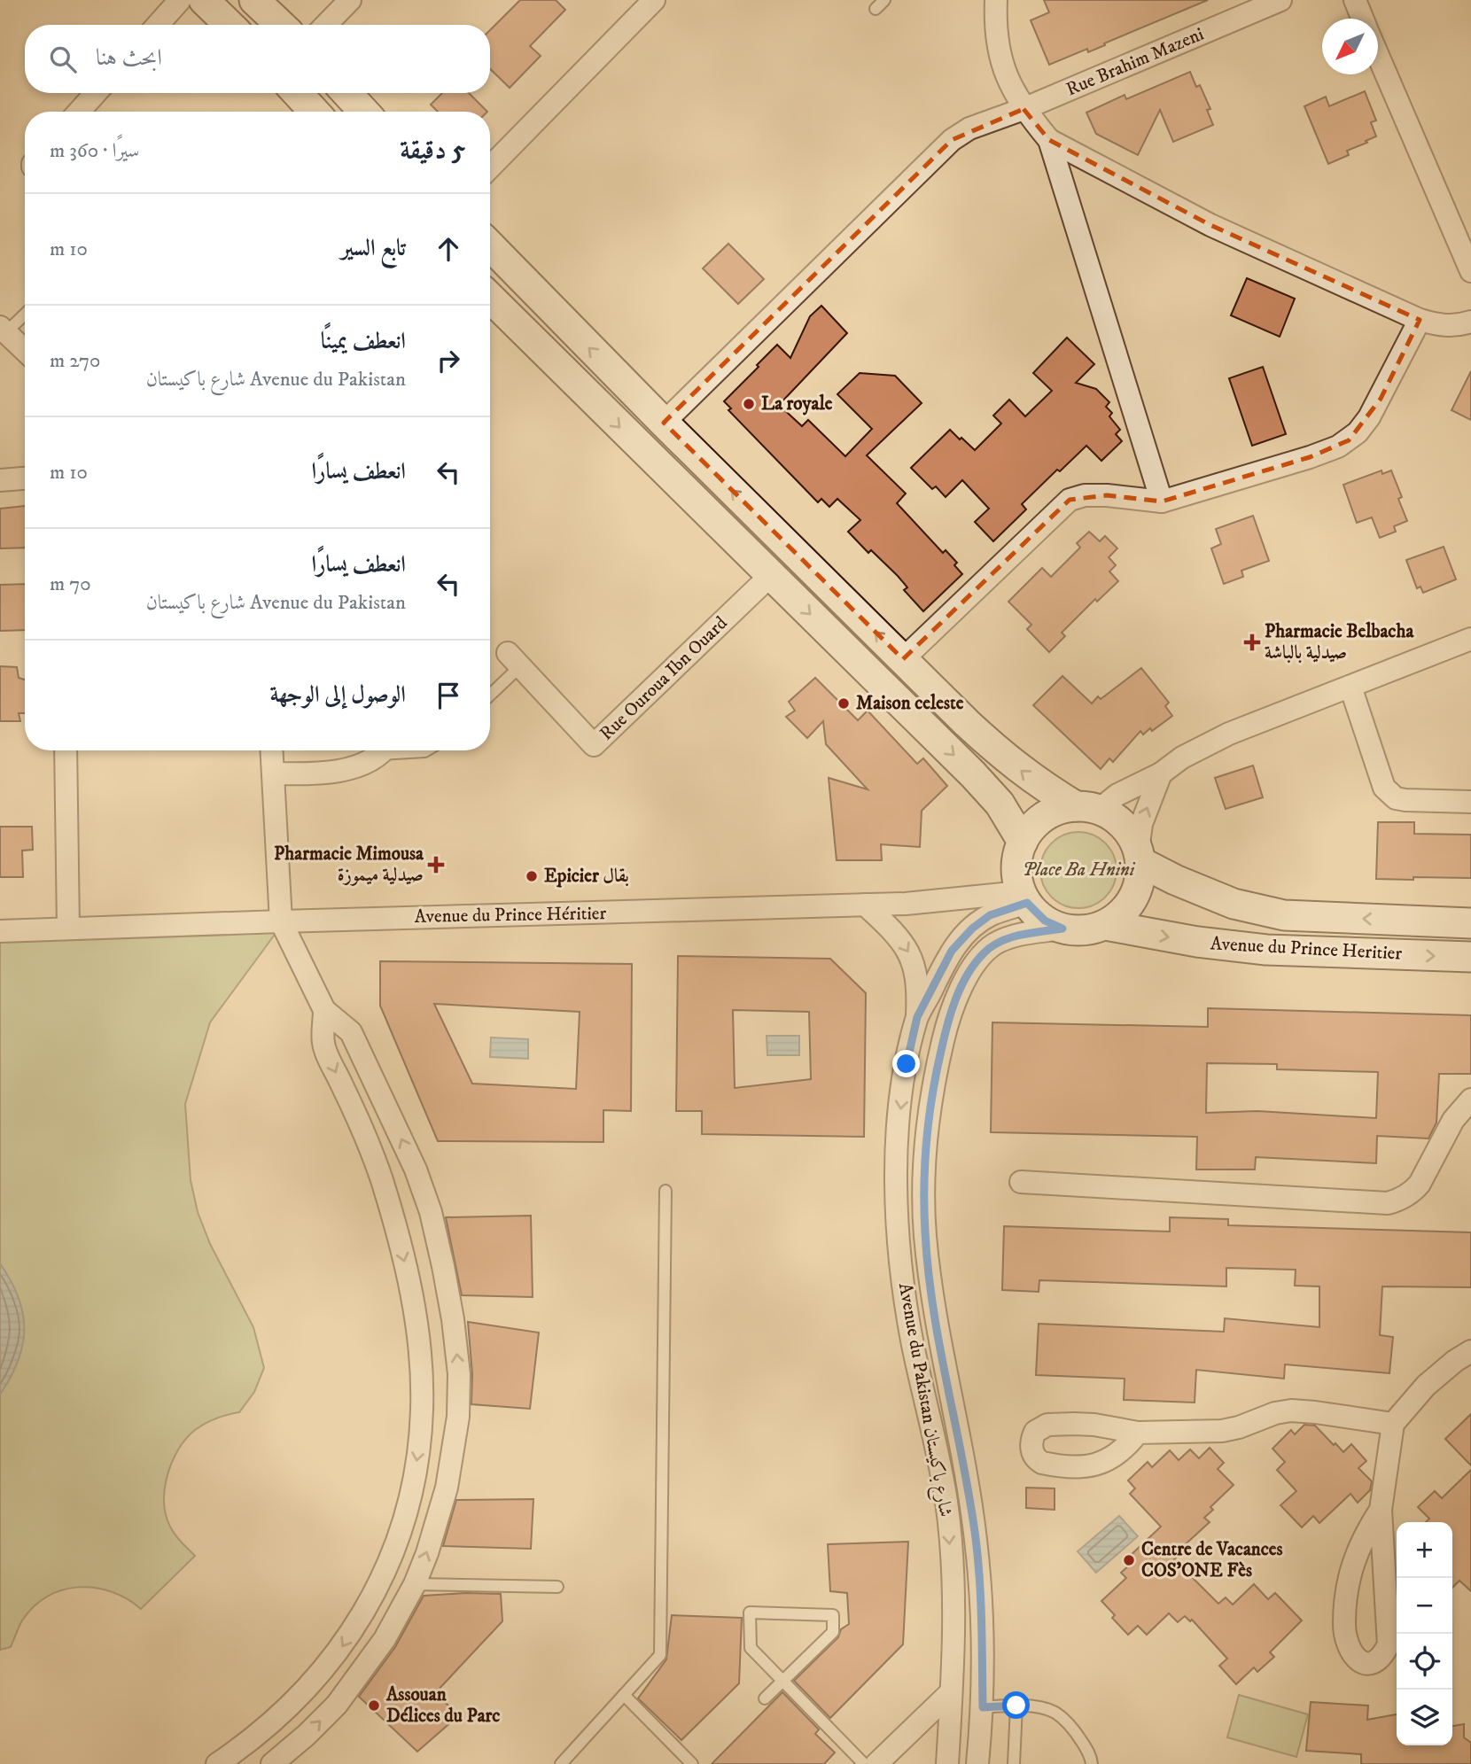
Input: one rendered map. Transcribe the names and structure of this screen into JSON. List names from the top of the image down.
{
  "streets": {
    "main road": ["Avenue du Prince Heritier"],
    "street": [
      "Rue Brahim Mazeni",
      "Rue Ouroua Ibn Ouard",
      "Avenue du Prince Héritier",
      "Avenue du Pakistan شارع باكيستان"
    ]
  },
  "crossings": [
    ["Avenue du Prince Héritier", "Avenue du Prince Heritier"],
    ["Avenue du Prince Héritier", "Avenue du Pakistan شارع باكيستان"],
    ["Avenue du Prince Heritier", "Avenue du Pakistan شارع باكيستان"]
  ],
  "parks": ["Place Ba Hnini"],
  "places": {
    "other": [
      "La royale",
      "Maison celeste",
      "Epicier بقال",
      "Centre de Vacances COS’ONE Fès",
      "Assouan Délices du Parc"
    ],
    "health": ["Pharmacie Belbacha صيدلية بالباشة", "Pharmacie Mimousa صيدلية ميموزة"]
  },
  "north": "bottom left",
  "page": {
    "search": "ابحث هنا",
    "heading": ["5 دقيقة", "سيرًا · 360 m"],
    "list": [
      ["تابع السير", "10 m"],
      ["انعطف يمينًا", "Avenue du Pakistan شارع باكيستان", "270 m"],
      ["انعطف يسارًا", "10 m"],
      ["انعطف يسارًا", "Avenue du Pakistan شارع باكيستان", "70 m"],
      "الوصول إلى الوجهة"
    ],
    "map_buttons": ["+", "−"]
  }
}
